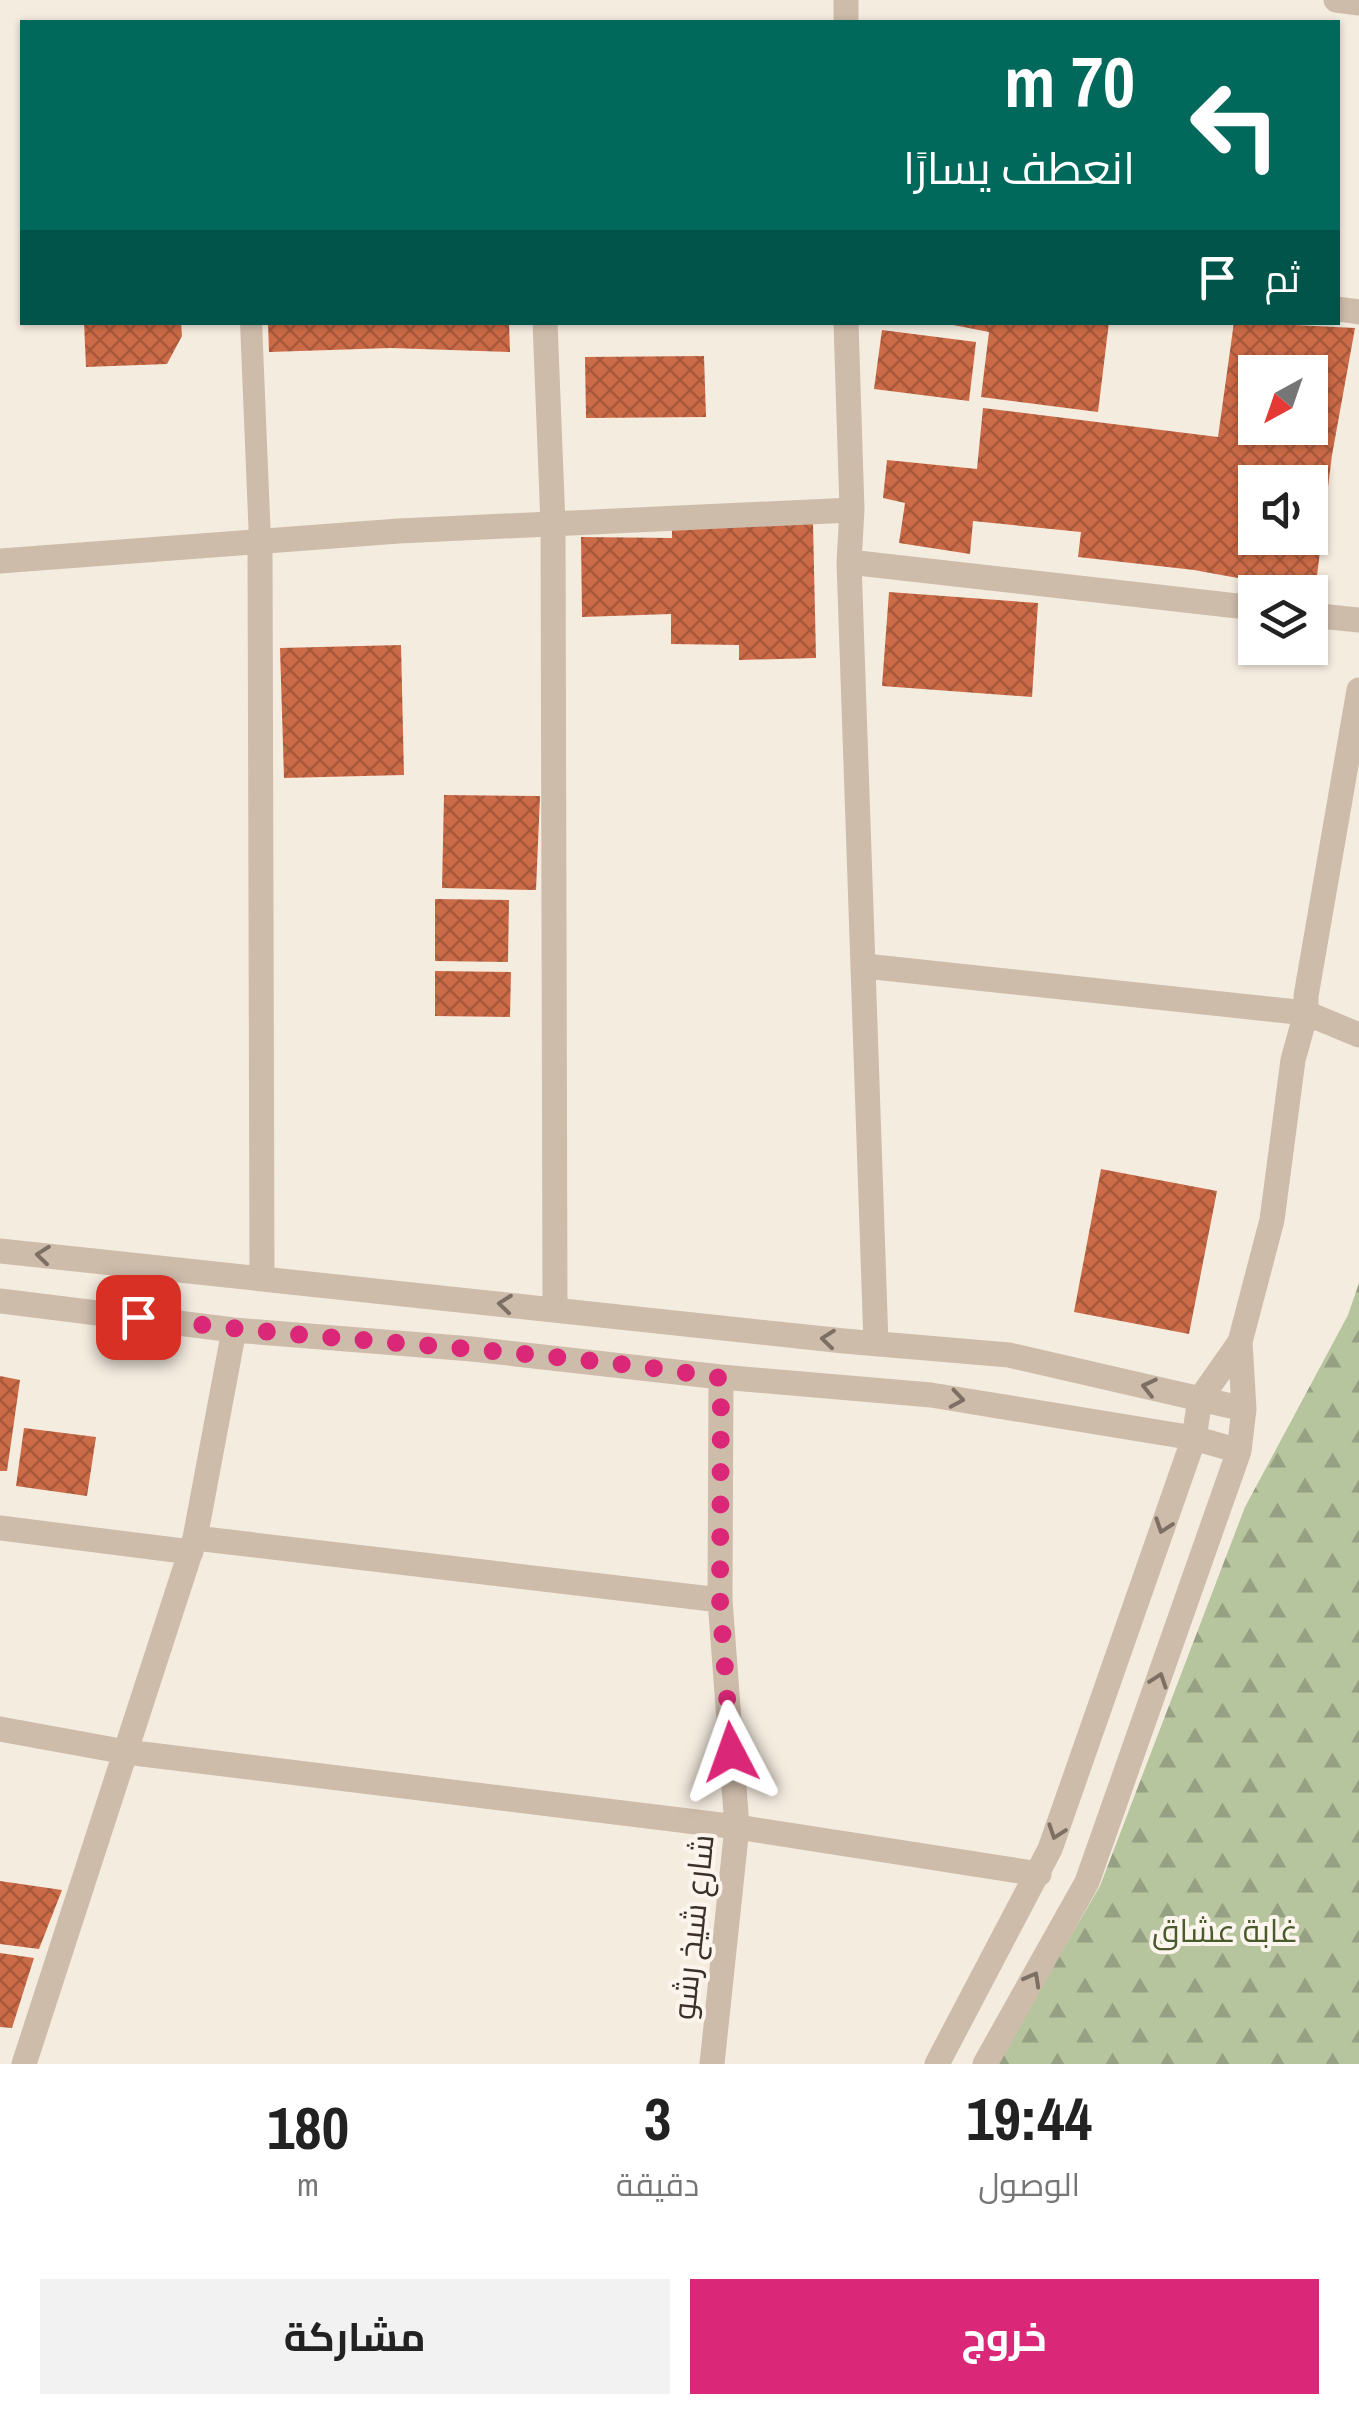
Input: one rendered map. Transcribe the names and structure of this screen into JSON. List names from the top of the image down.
{
  "streets": {
    "street": ["شارع شيخ رشو"]
  },
  "parks": ["غابة عشاق"],
  "north": "bottom left",
  "page": {
    "turn": ["70 m", "انعطف يسارًا"],
    "then": "ثم",
    "eta": [
      "19:44",
      "الوصول",
      "3",
      "دقيقة",
      "180",
      "m"
    ],
    "buttons": ["خروج", "مشاركة"]
  }
}
